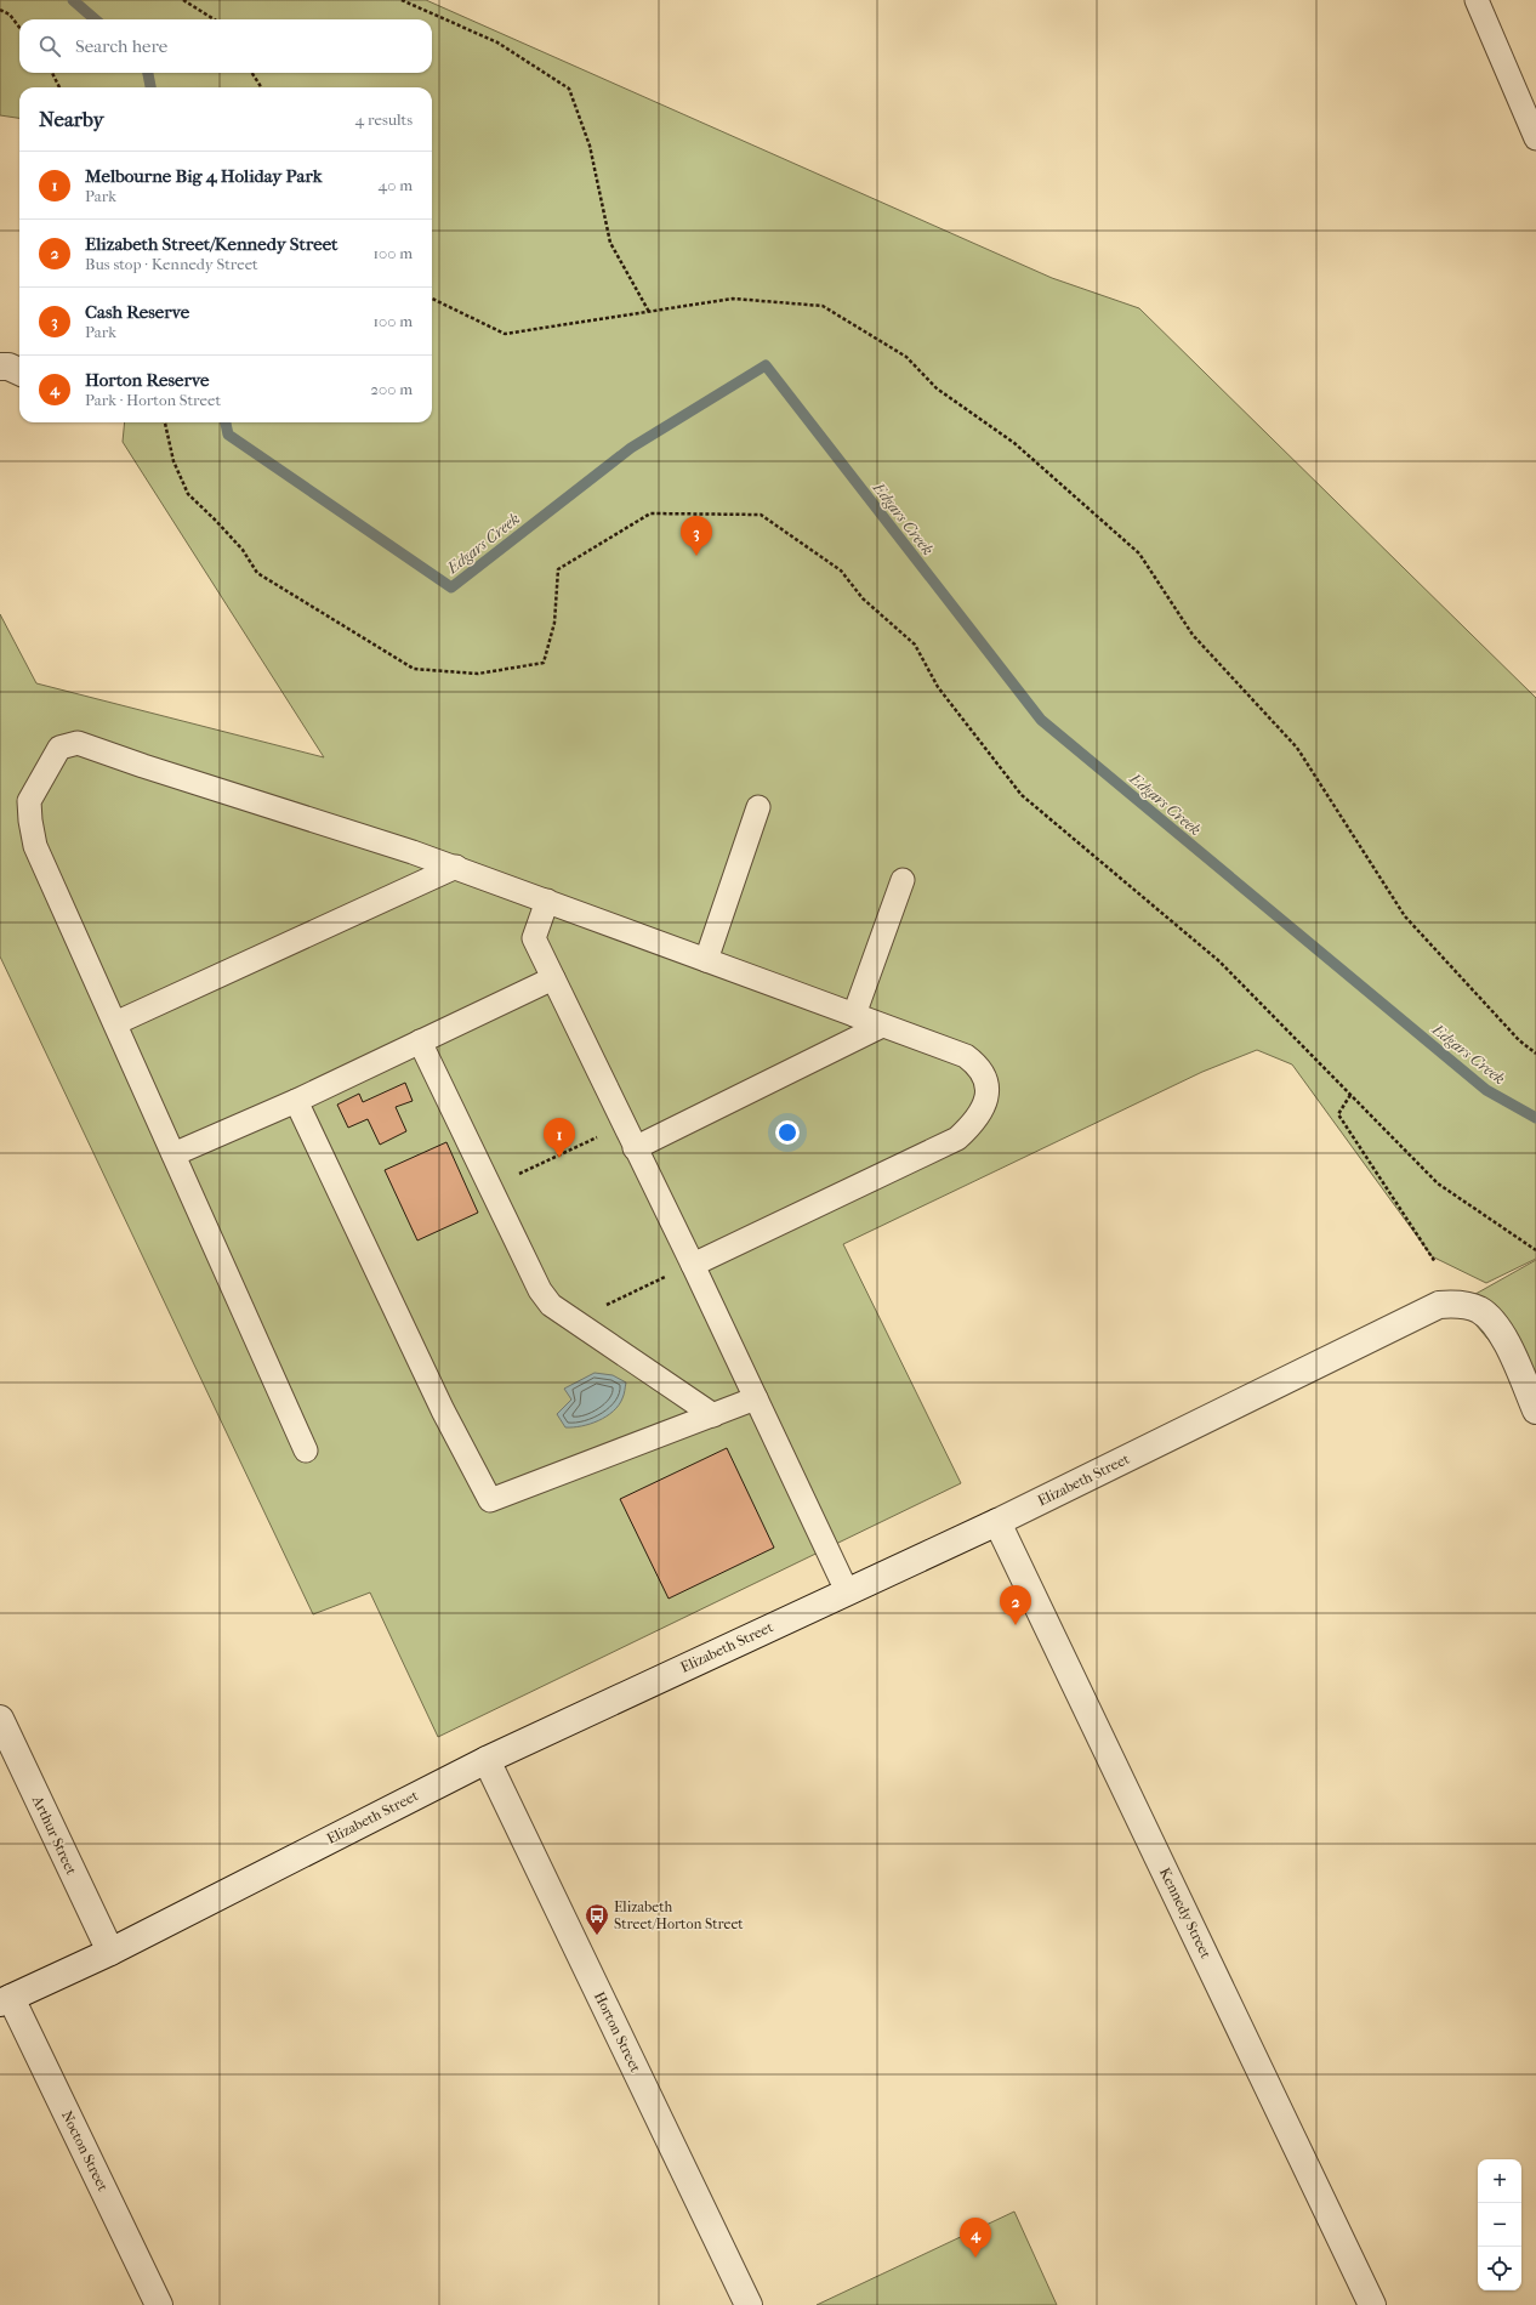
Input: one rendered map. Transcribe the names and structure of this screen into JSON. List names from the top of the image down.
{
  "streets": {
    "street": [
      "Elizabeth Street",
      "Arthur Street",
      "Kennedy Street",
      "Horton Street",
      "Nocton Street"
    ]
  },
  "crossings": [
    ["Elizabeth Street", "Arthur Street"],
    ["Elizabeth Street", "Kennedy Street"],
    ["Elizabeth Street", "Horton Street"],
    ["Elizabeth Street", "Nocton Street"]
  ],
  "water": ["Edgars Creek"],
  "places": {
    "bus stop": ["Elizabeth Street/Horton Street"]
  },
  "page": {
    "search": "Search here",
    "heading": ["Nearby", "4 results"],
    "list": [
      {
        "mark": "1",
        "name": "Melbourne Big 4 Holiday Park",
        "note": "Park",
        "value": "40 m"
      },
      {
        "mark": "2",
        "name": "Elizabeth Street/Kennedy Street",
        "note": "Bus stop · Kennedy Street",
        "value": "100 m"
      },
      {
        "mark": "3",
        "name": "Cash Reserve",
        "note": "Park",
        "value": "100 m"
      },
      {
        "mark": "4",
        "name": "Horton Reserve",
        "note": "Park · Horton Street",
        "value": "200 m"
      }
    ],
    "pins": [
      "3",
      "1",
      "2",
      "4"
    ],
    "map_buttons": ["+", "−"]
  }
}
